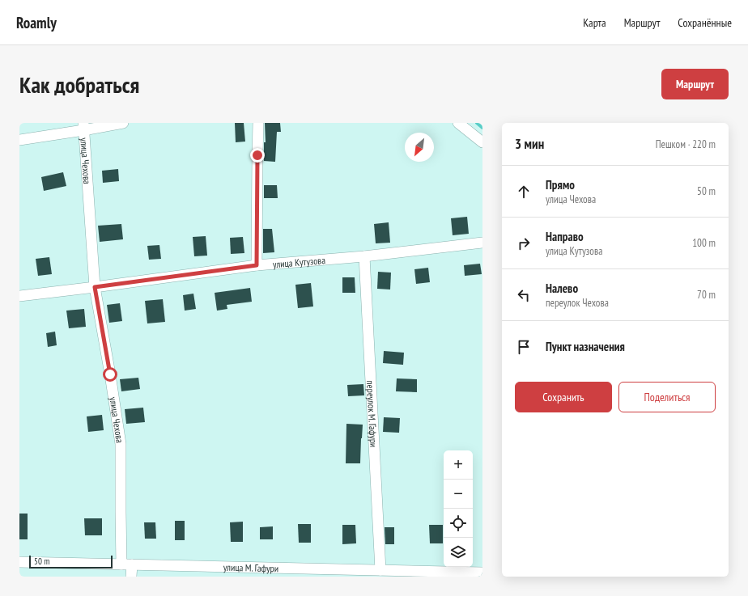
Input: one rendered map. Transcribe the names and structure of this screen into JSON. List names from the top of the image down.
{
  "streets": {
    "street": [
      "улица Чехова",
      "улица Кутузова",
      "переулок М. Гафури",
      "улица М. Гафури"
    ]
  },
  "crossings": [
    ["улица Чехова", "улица Кутузова"],
    ["улица Чехова", "улица М. Гафури"],
    ["улица Кутузова", "переулок М. Гафури"],
    ["переулок М. Гафури", "улица М. Гафури"]
  ],
  "scale_bar": "50 m",
  "north": "bottom left",
  "page": {
    "header": "Roamly",
    "nav": ["Карта", "Маршрут", "Сохранённые"],
    "buttons": [
      "Маршрут",
      ["Сохранить", "Поделиться"]
    ],
    "title": "Как добраться",
    "heading": ["3 мин", "Пешком · 220 m"],
    "list": [
      ["Прямо", "улица Чехова", "50 m"],
      ["Направо", "улица Кутузова", "100 m"],
      ["Налево", "переулок Чехова", "70 m"],
      "Пункт назначения"
    ],
    "map_buttons": ["+", "−"],
    "scale": "50 m"
  }
}
